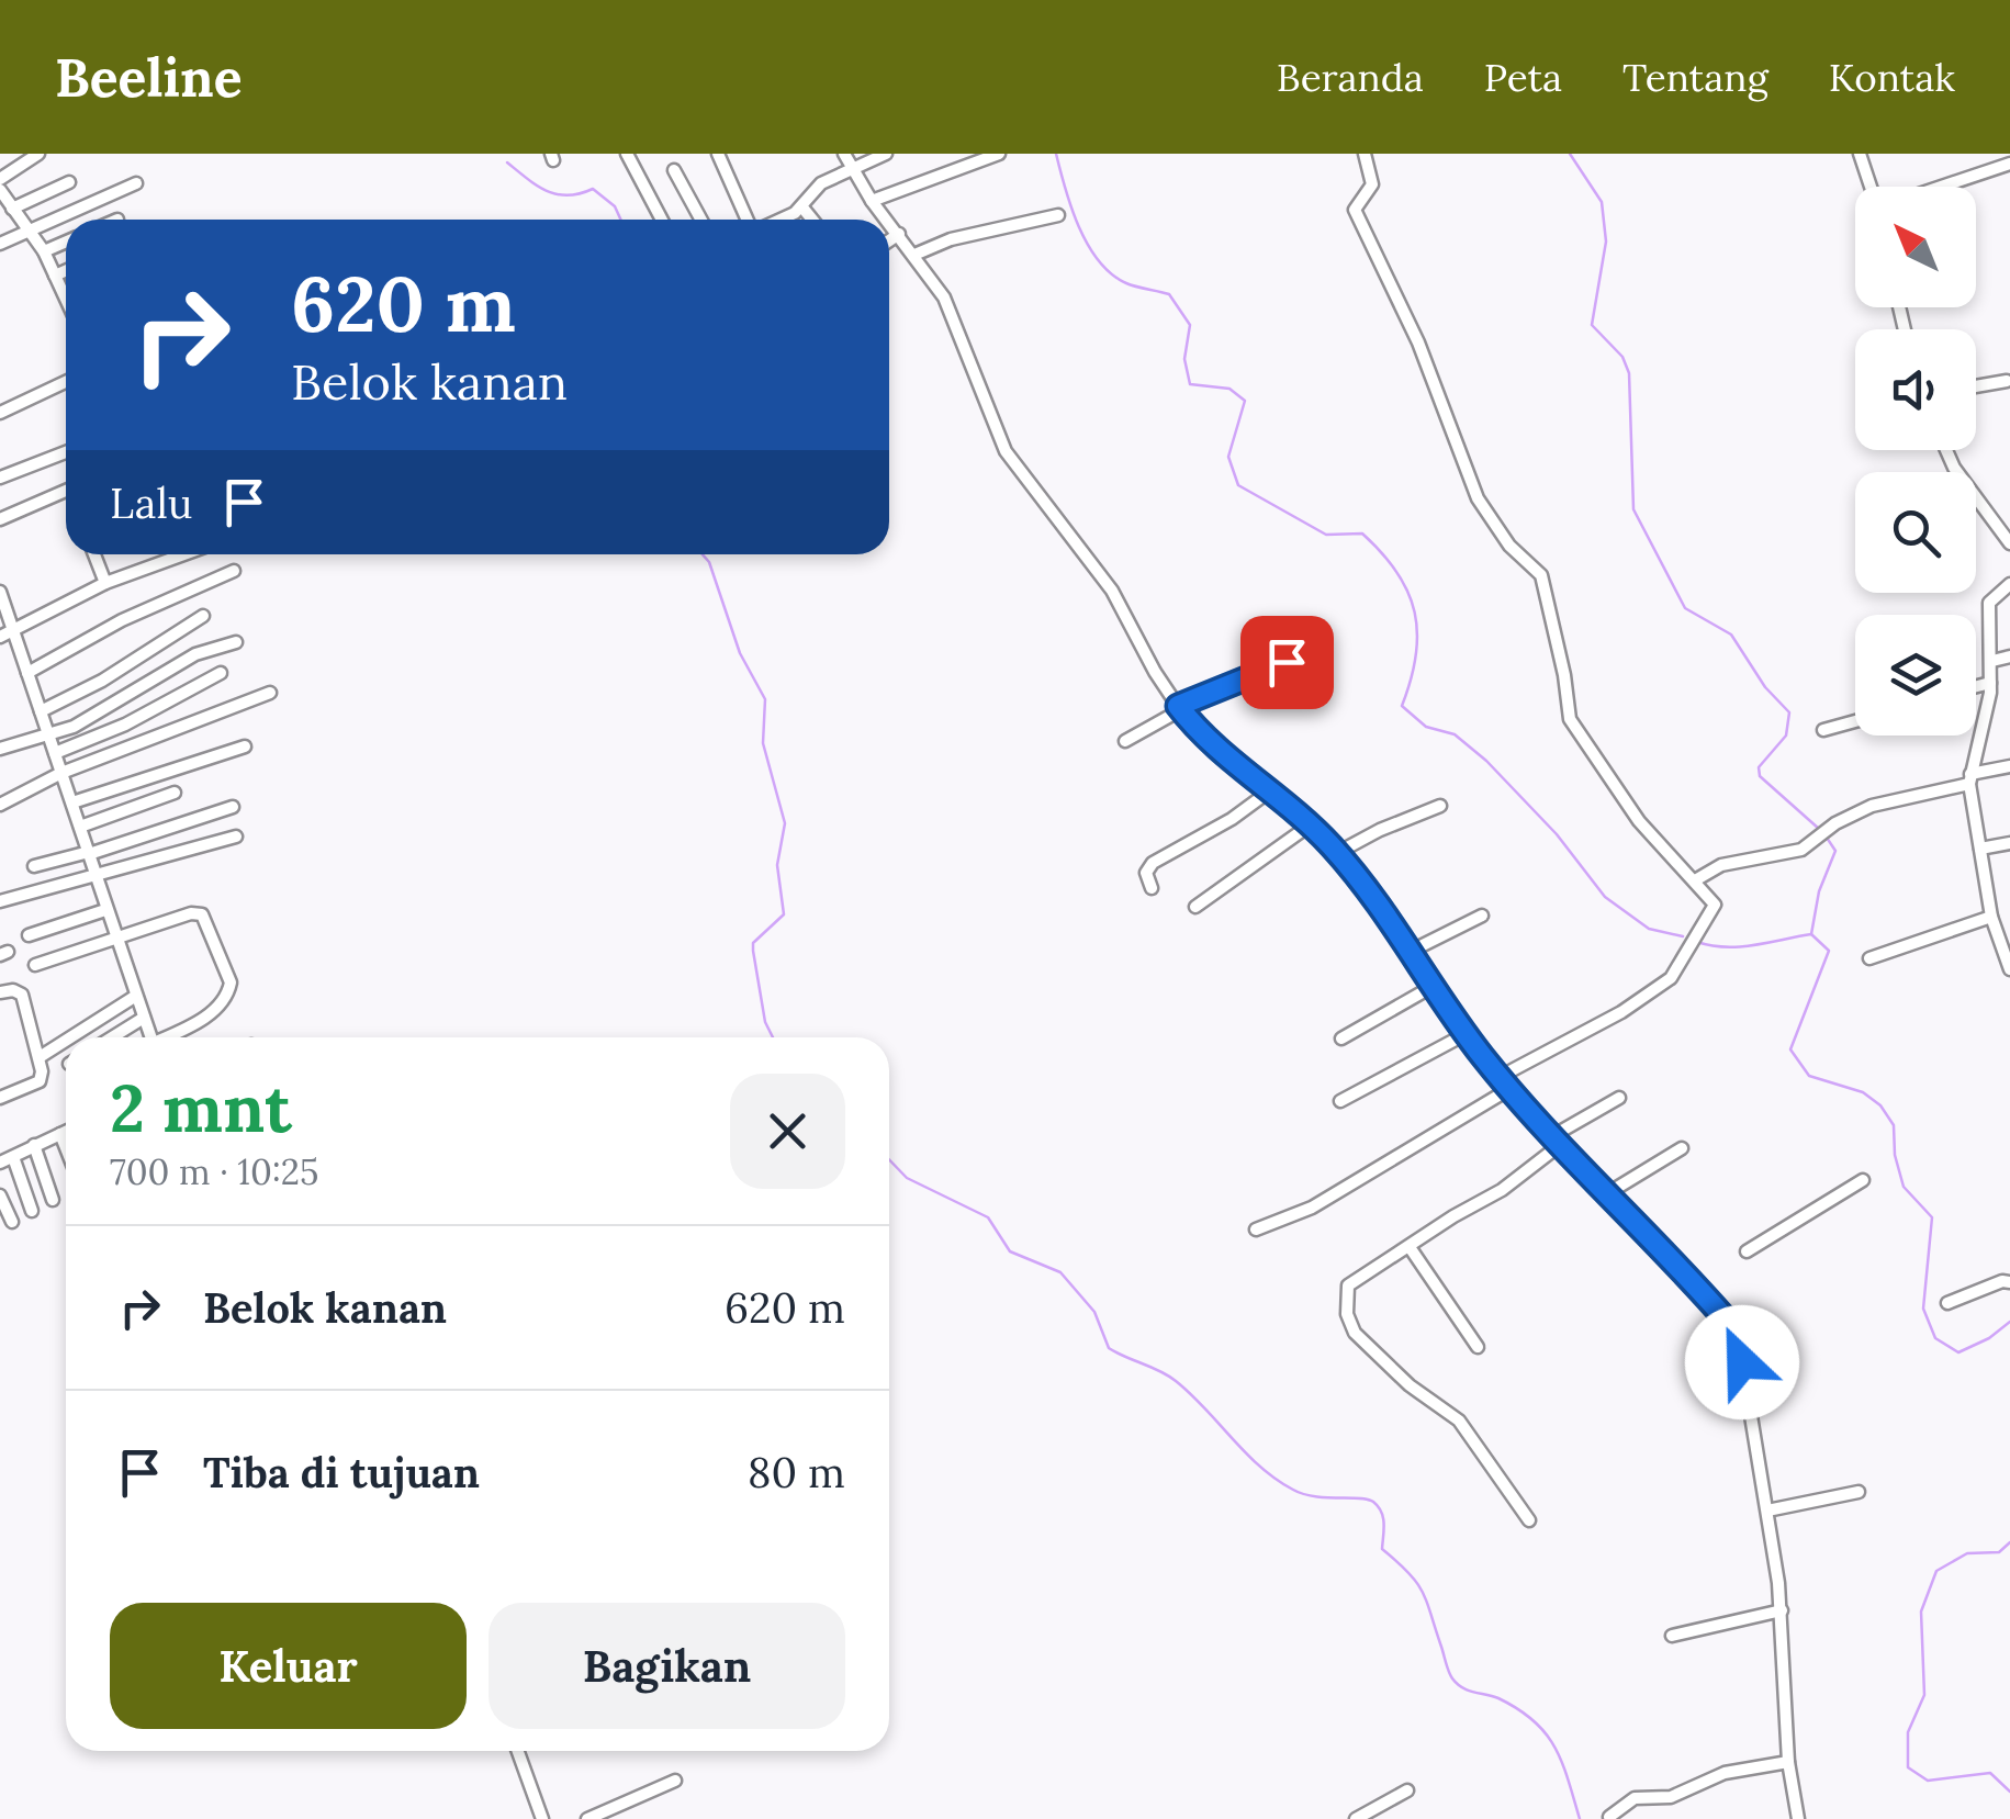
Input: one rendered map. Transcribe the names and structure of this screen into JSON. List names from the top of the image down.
{
  "north": "top left",
  "page": {
    "header": "Beeline",
    "nav": [
      "Beranda",
      "Peta",
      "Tentang",
      "Kontak"
    ],
    "turn": ["620 m", "Belok kanan"],
    "then": "Lalu",
    "heading": ["2 mnt", "700 m · 10:25"],
    "list": [
      {
        "name": "Belok kanan",
        "value": "620 m"
      },
      {
        "name": "Tiba di tujuan",
        "value": "80 m"
      }
    ],
    "buttons": ["Keluar", "Bagikan"]
  }
}
